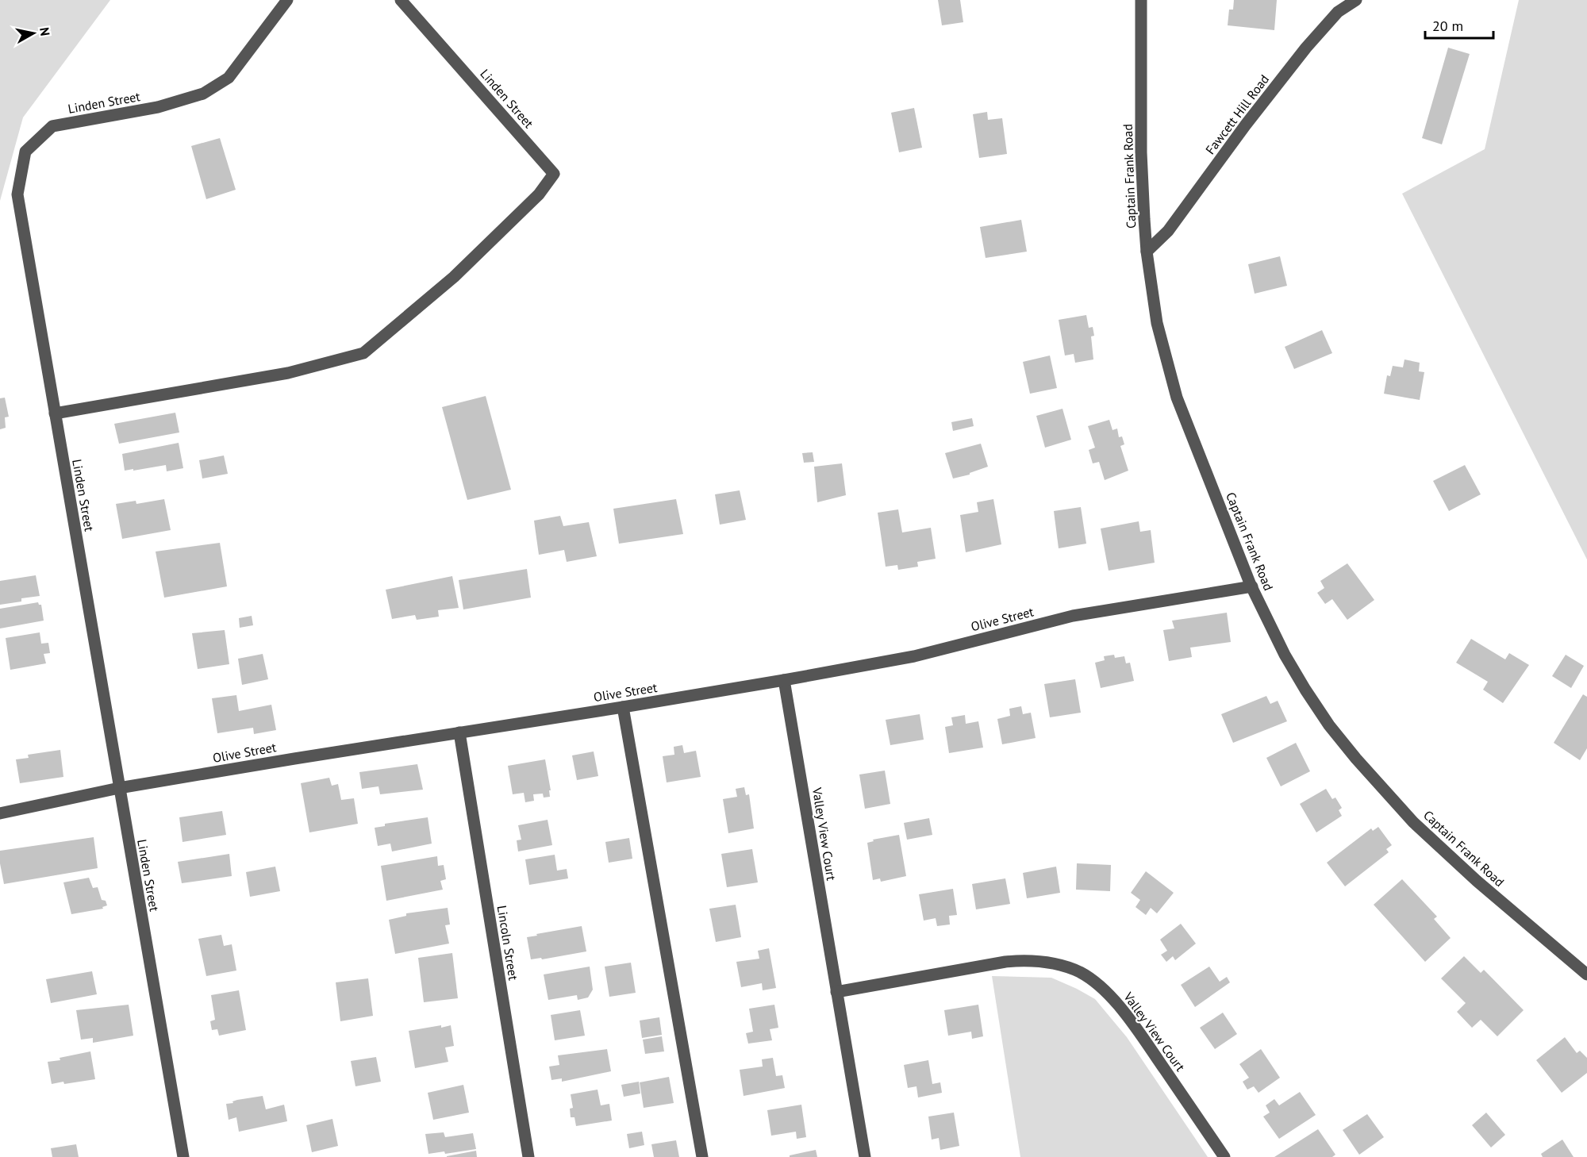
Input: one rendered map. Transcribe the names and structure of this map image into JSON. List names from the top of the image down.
{
  "streets": {
    "street": [
      "Linden Street",
      "Fawcett Hill Road",
      "Captain Frank Road",
      "Olive Street",
      "Valley View Court",
      "Lincoln Street"
    ]
  },
  "crossings": [
    ["Linden Street", "Olive Street"],
    ["Fawcett Hill Road", "Captain Frank Road"],
    ["Captain Frank Road", "Olive Street"],
    ["Olive Street", "Valley View Court"],
    ["Olive Street", "Lincoln Street"]
  ],
  "scale_bar": "20 m",
  "north": "right"
}
